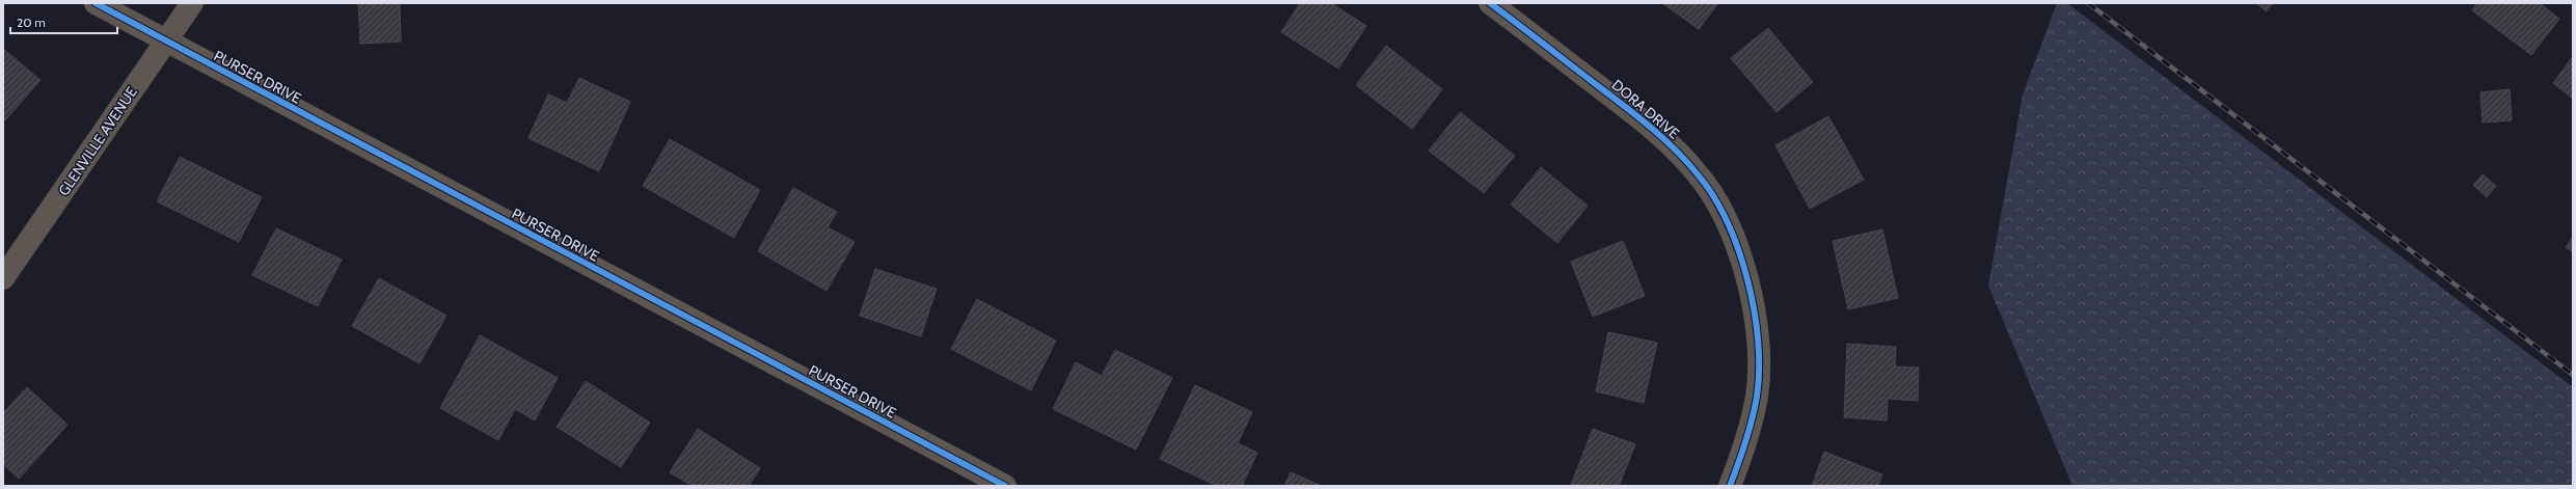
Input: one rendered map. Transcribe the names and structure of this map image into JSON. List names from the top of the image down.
{
  "streets": {
    "street": ["PURSER DRIVE", "DORA DRIVE", "GLENVILLE AVENUE"]
  },
  "crossings": [
    ["PURSER DRIVE", "GLENVILLE AVENUE"]
  ],
  "scale_bar": "20 m"
}
